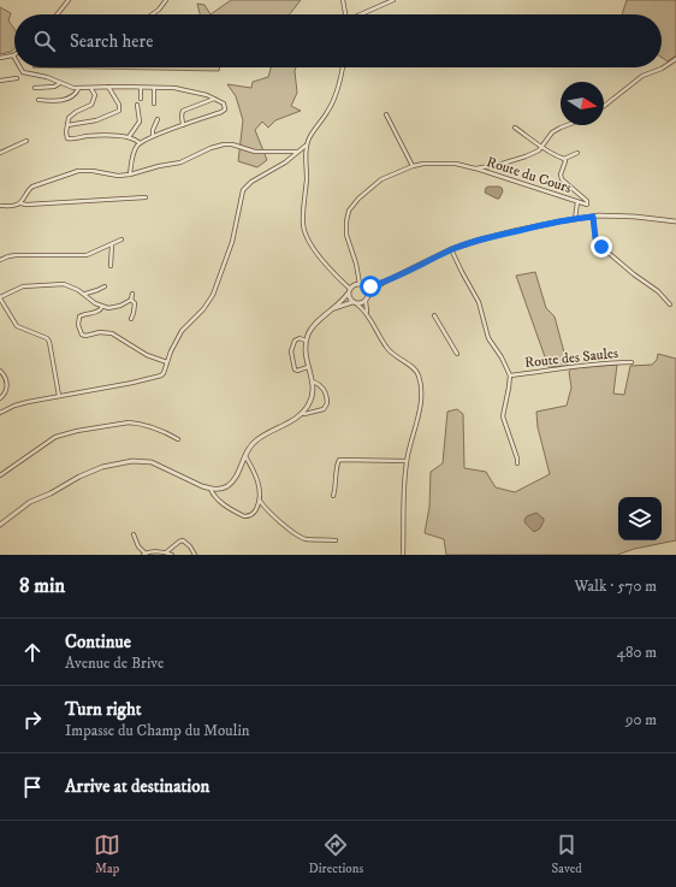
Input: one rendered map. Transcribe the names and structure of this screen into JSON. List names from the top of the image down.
{
  "streets": {
    "street": ["Route du Cours", "Route des Saules"]
  },
  "north": "right",
  "page": {
    "search": "Search here",
    "heading": ["8 min", "Walk · 570 m"],
    "list": [
      ["Continue", "Avenue de Brive", "480 m"],
      ["Turn right", "Impasse du Champ du Moulin", "90 m"],
      "Arrive at destination"
    ],
    "nav": ["Map", "Directions", "Saved"]
  }
}
